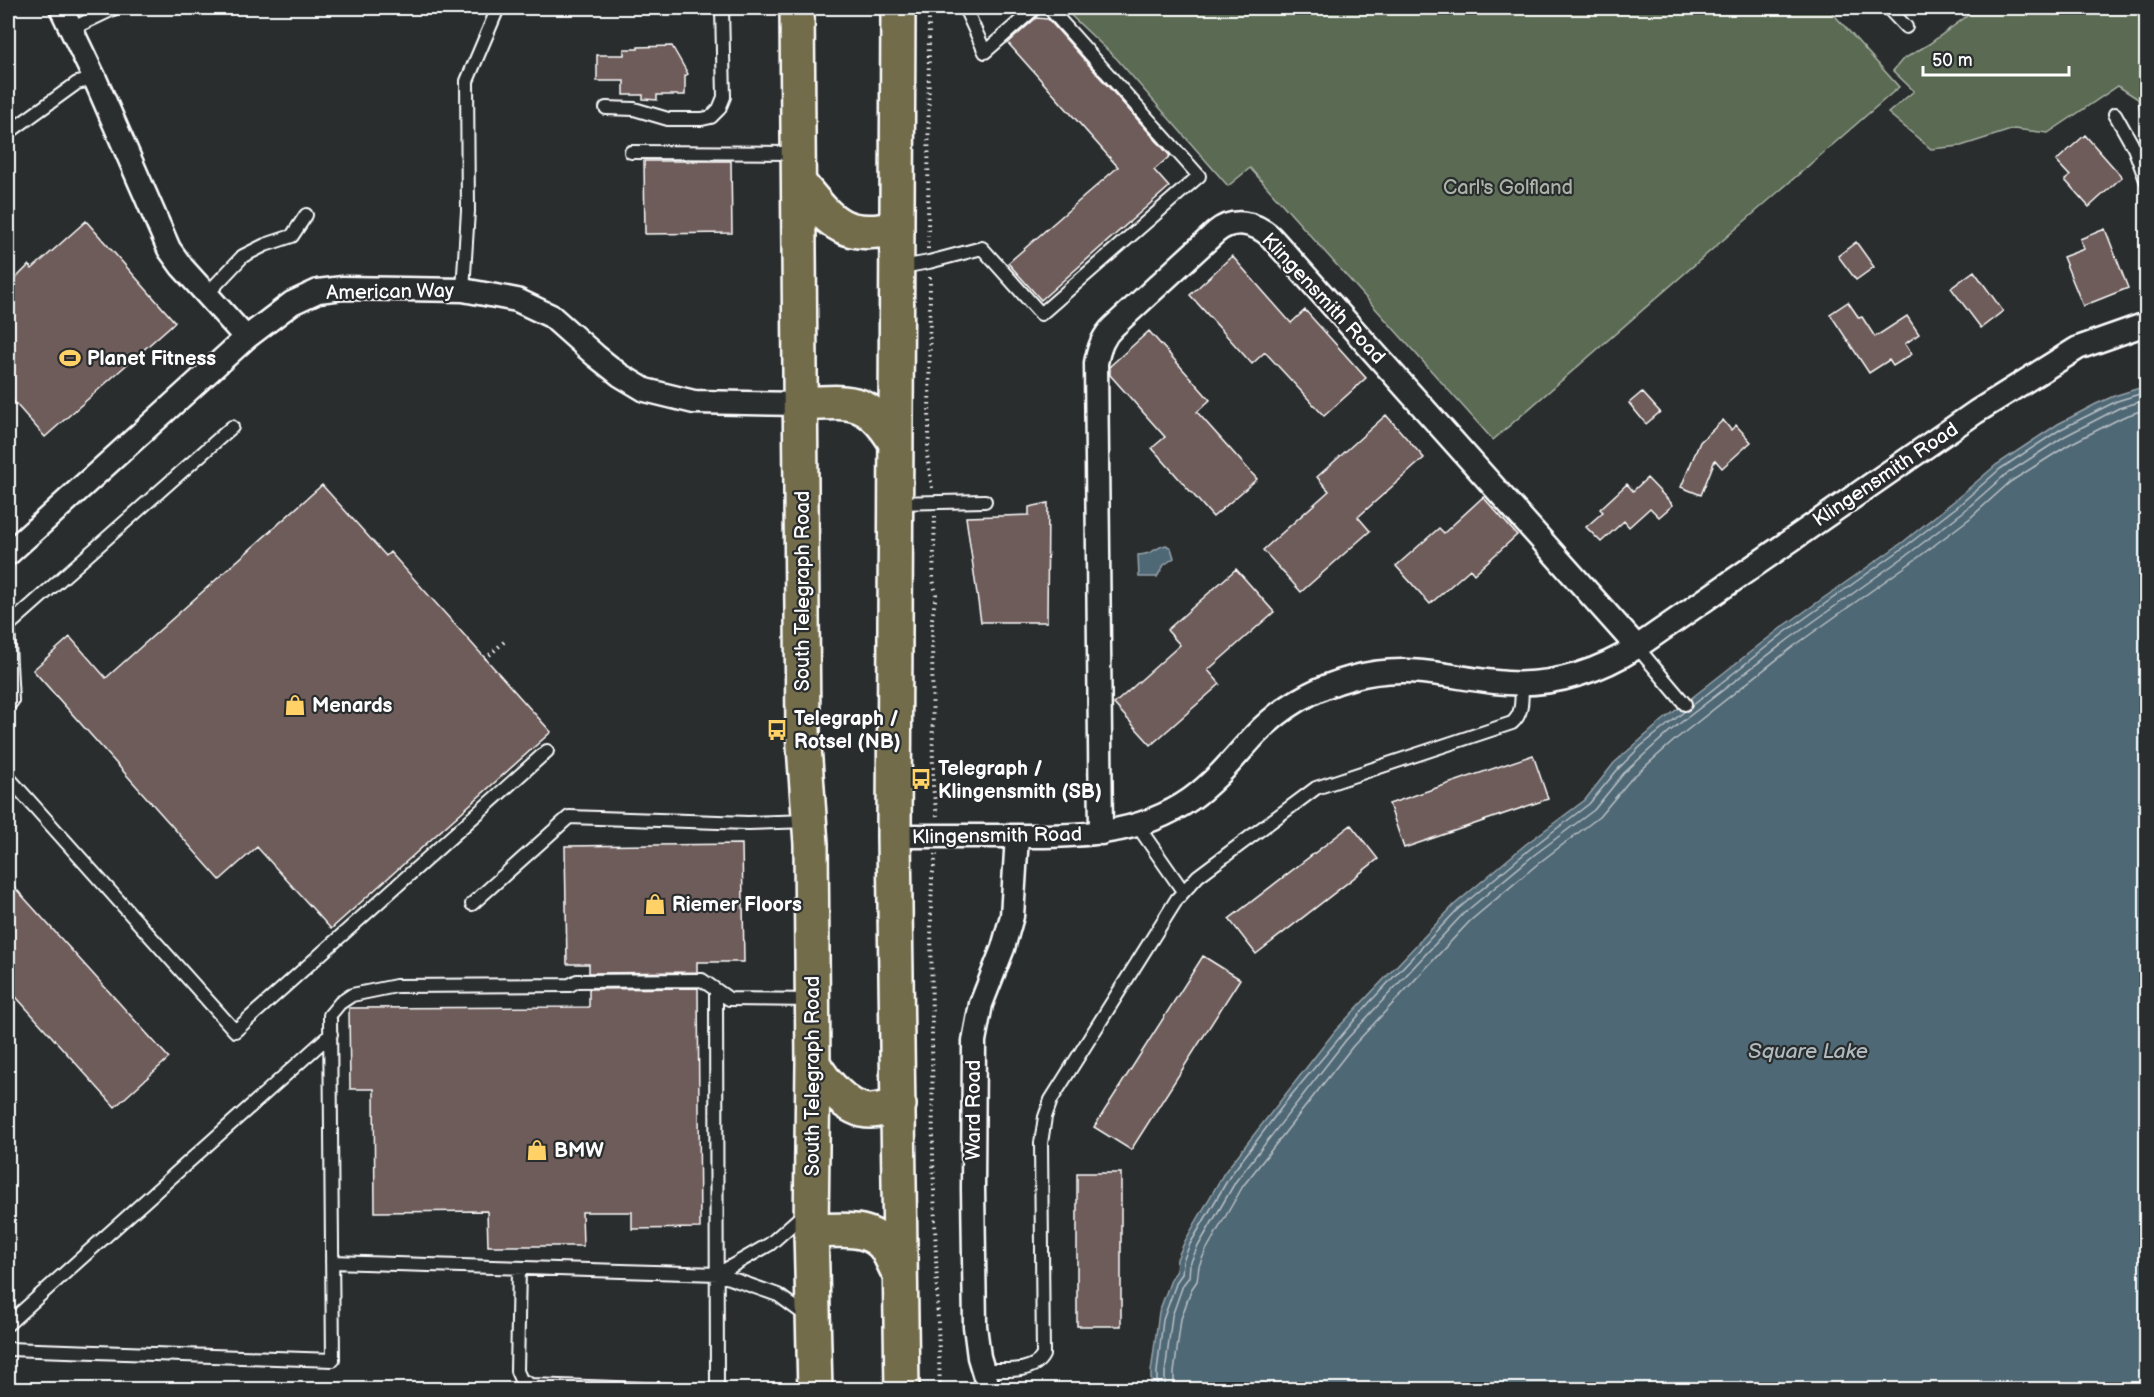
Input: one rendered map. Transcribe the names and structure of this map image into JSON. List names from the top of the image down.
{
  "streets": {
    "highway": ["South Telegraph Road"],
    "street": ["American Way", "Klingensmith Road", "Ward Road"]
  },
  "crossings": [
    ["American Way", "South Telegraph Road"],
    ["Klingensmith Road", "Ward Road"]
  ],
  "water": ["Square Lake"],
  "parks": ["Carl's Golfland"],
  "places": {
    "sports": ["Planet Fitness"],
    "shop": ["Menards", "Riemer Floors", "BMW"],
    "bus stop": ["Telegraph / Rotsel (NB)", "Telegraph / Klingensmith (SB)"]
  },
  "scale_bar": "50 m"
}
